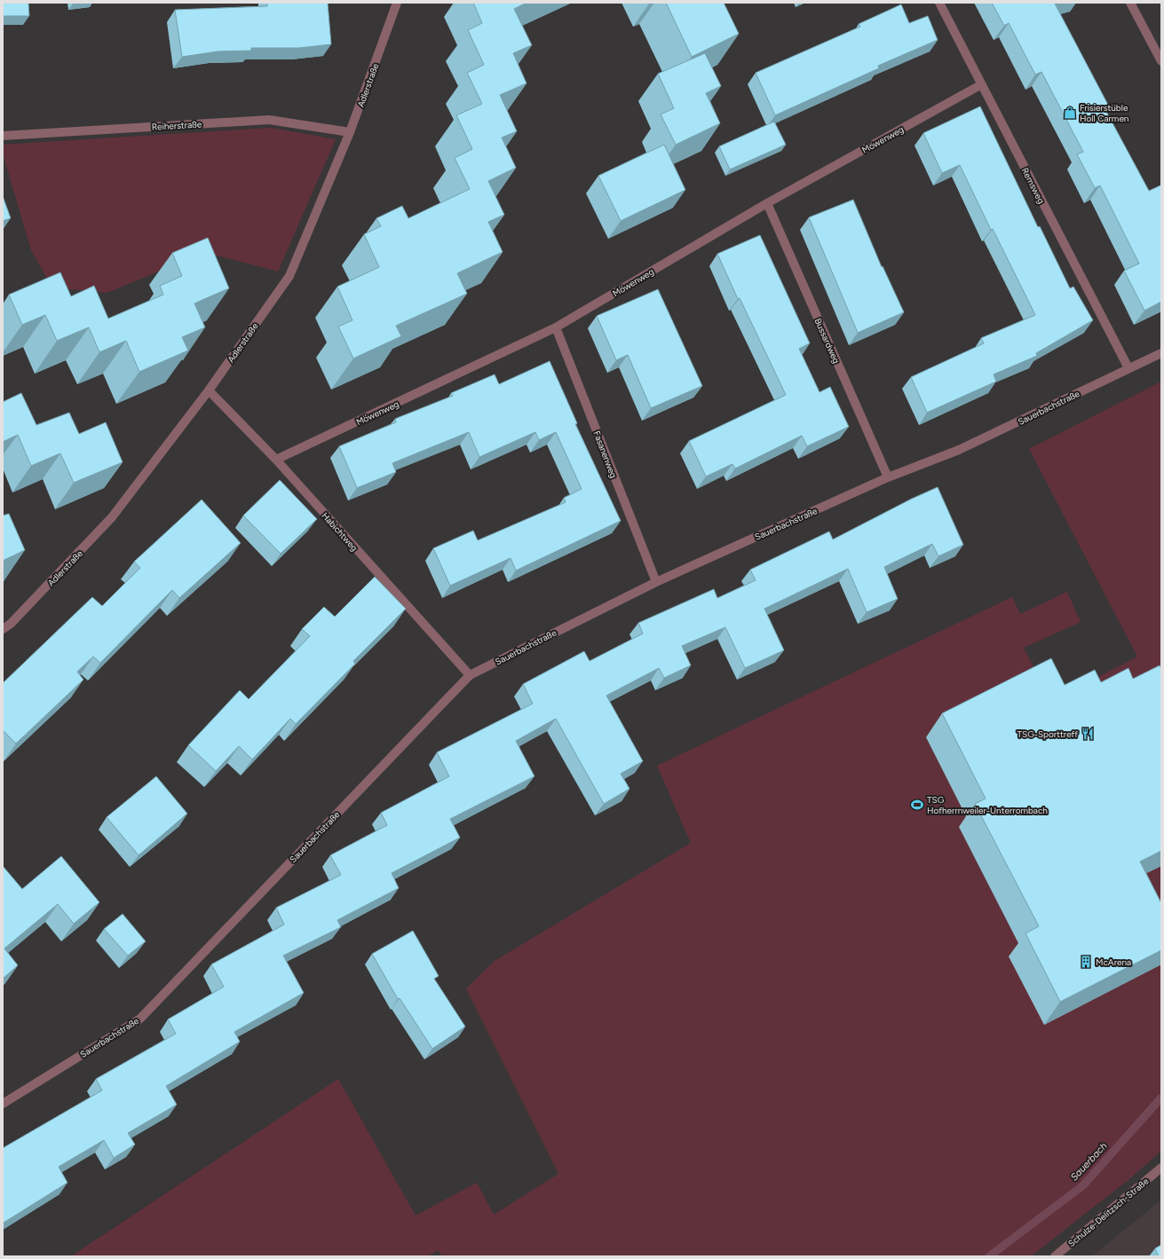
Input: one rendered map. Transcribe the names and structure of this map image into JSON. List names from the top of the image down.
{
  "streets": {
    "street": [
      "Adlerstraße",
      "Reiherstraße",
      "Möwenweg",
      "Remsweg",
      "Bussardweg",
      "Sauerbachstraße",
      "Fasanenweg",
      "Habichtweg",
      "Schulze-Delitzsch-Straße"
    ]
  },
  "crossings": [
    ["Adlerstraße", "Reiherstraße"],
    ["Adlerstraße", "Habichtweg"],
    ["Möwenweg", "Remsweg"],
    ["Möwenweg", "Bussardweg"],
    ["Möwenweg", "Fasanenweg"],
    ["Möwenweg", "Habichtweg"],
    ["Remsweg", "Sauerbachstraße"],
    ["Bussardweg", "Sauerbachstraße"],
    ["Sauerbachstraße", "Fasanenweg"],
    ["Sauerbachstraße", "Habichtweg"]
  ],
  "water": ["Sauerbach"],
  "places": {
    "shop": ["Frisierstüble Holl Carmen"],
    "restaurant": ["TSG-Sporttreff"],
    "sports": ["TSG Hofherrnweiler-Unterrombach"],
    "building": ["McArena"]
  }
}
